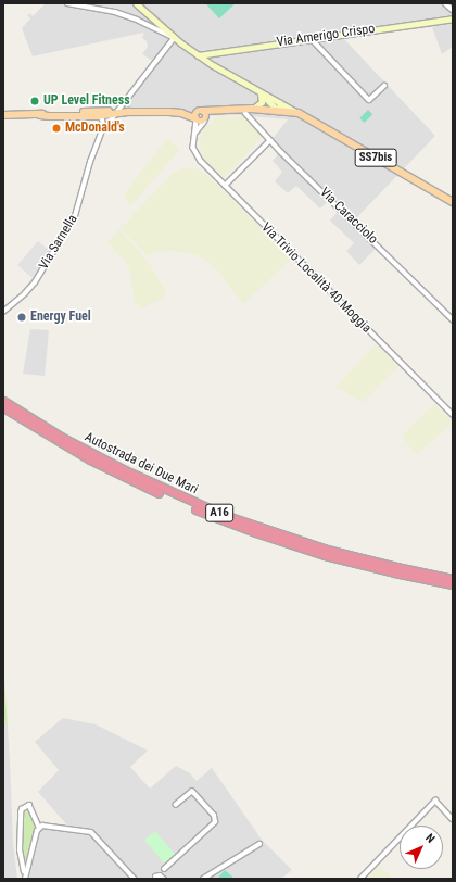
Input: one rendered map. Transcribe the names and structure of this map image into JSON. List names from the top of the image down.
{
  "streets": {
    "highway": ["Autostrada dei Due Mari", "A16"],
    "main road": ["Via Amerigo Crispo", "SS7bis"],
    "street": ["Via Caracciolo", "Via Sarnella", "Via Trivio Località 40 Moggia"]
  },
  "crossings": [
    ["SS7bis", "Via Sarnella"],
    ["SS7bis", "Via Trivio Località 40 Moggia"]
  ],
  "places": ["UP Level Fitness", "McDonald's", "Energy Fuel"],
  "north": "top right"
}
